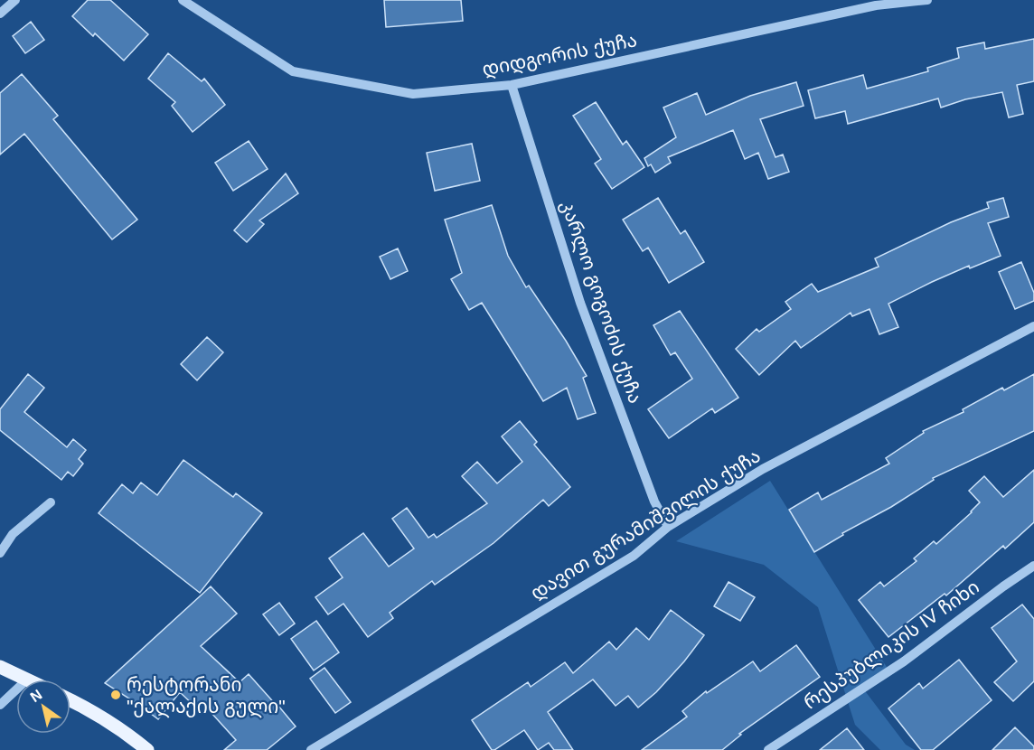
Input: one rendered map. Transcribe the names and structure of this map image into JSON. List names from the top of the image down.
{
  "streets": {
    "street": [
      "დიდგორის ქუჩა",
      "კარლო გოგოძის ქუჩა",
      "დავით გურამიშვილის ქუჩა",
      "რესპუბლიკის IV ჩიხი"
    ]
  },
  "crossings": [
    ["დიდგორის ქუჩა", "კარლო გოგოძის ქუჩა"],
    ["კარლო გოგოძის ქუჩა", "დავით გურამიშვილის ქუჩა"]
  ],
  "places": ["რესტორანი \"ქალაქის გული\""],
  "north": "top left"
}
